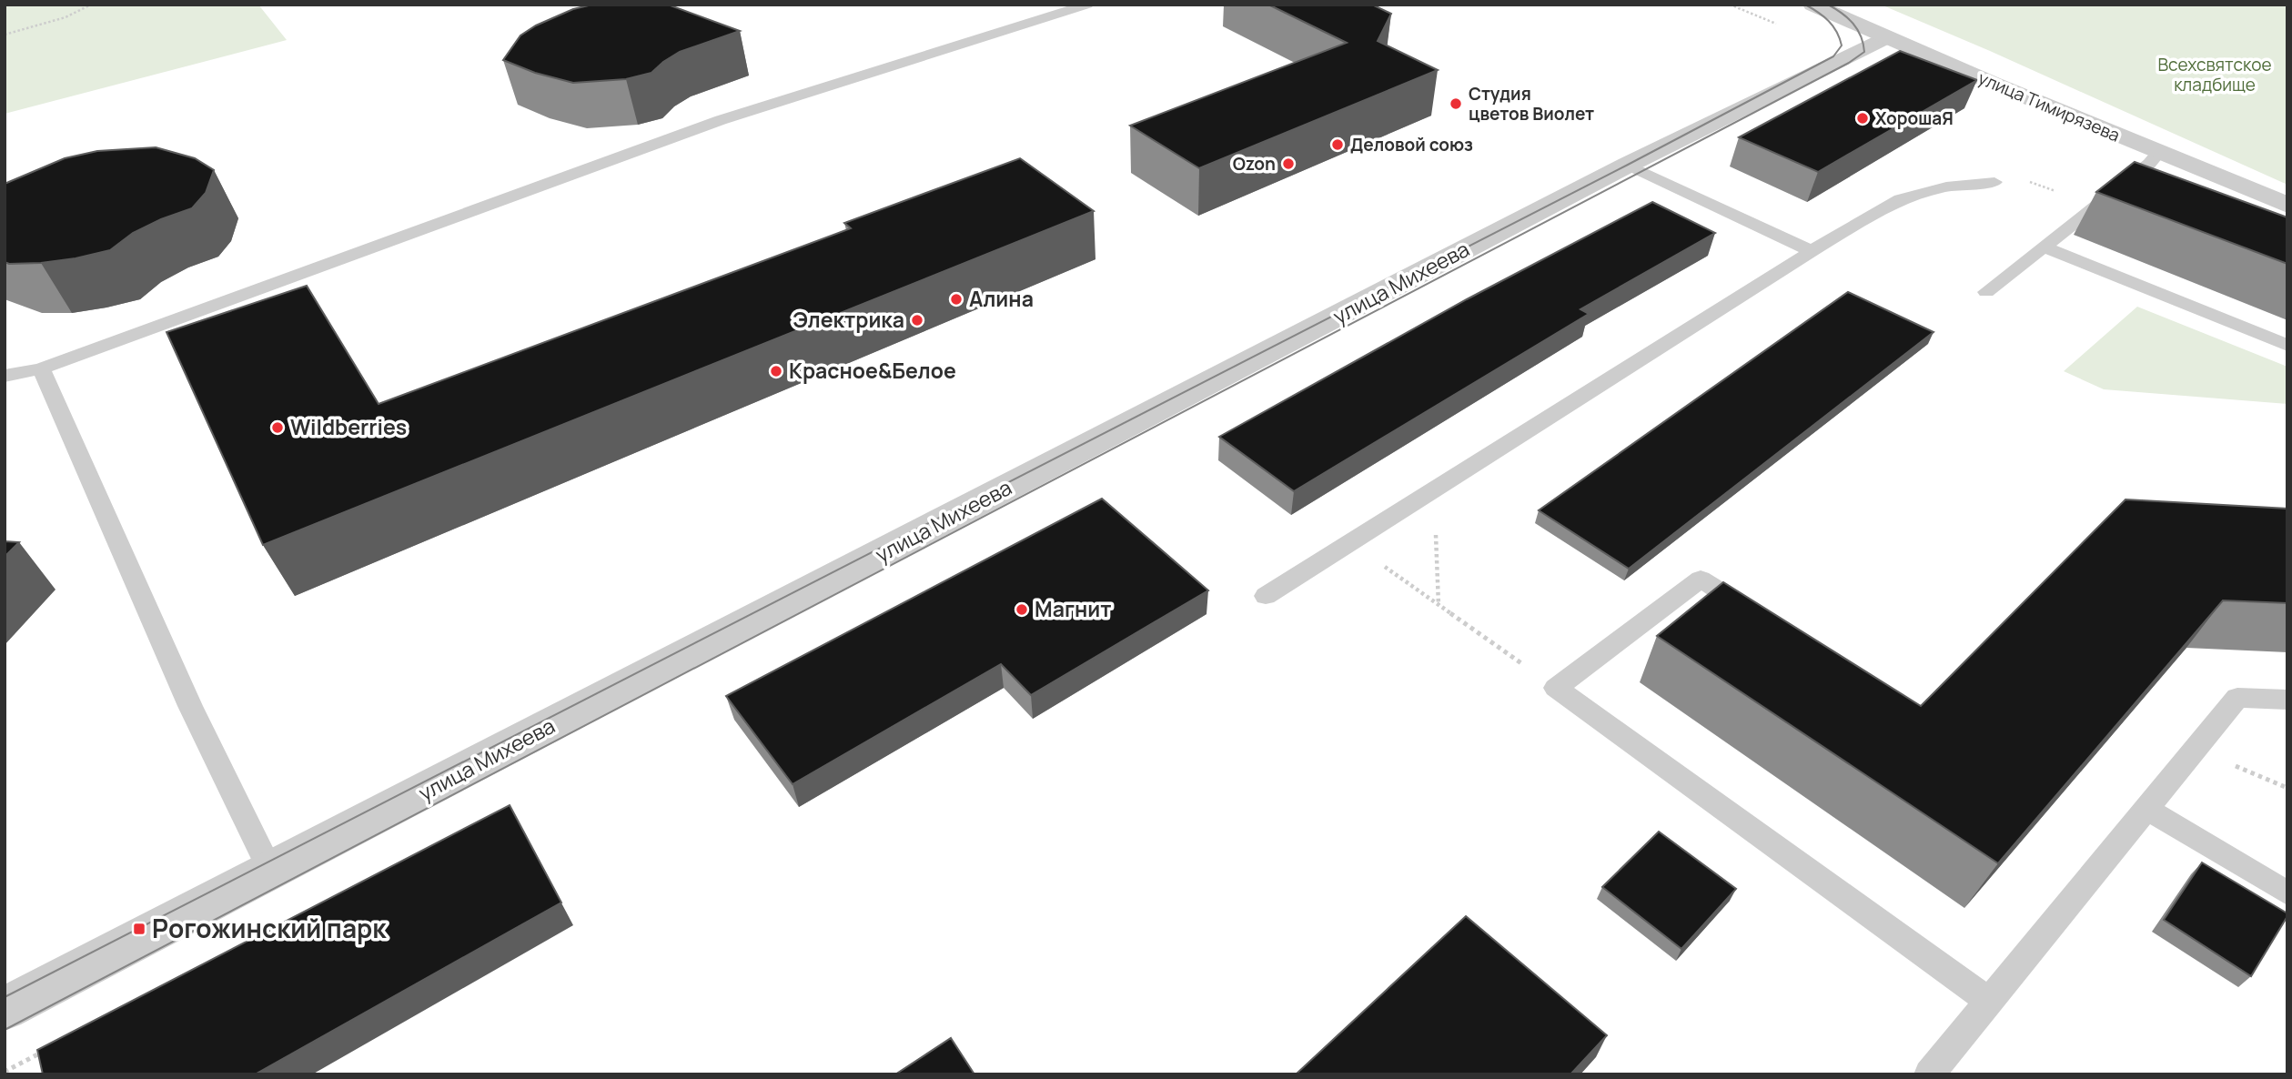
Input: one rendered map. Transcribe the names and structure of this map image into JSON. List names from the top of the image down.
{
  "streets": {
    "street": ["улица Тимирязева", "улица Михеева"]
  },
  "crossings": [
    ["улица Тимирязева", "улица Михеева"]
  ],
  "parks": ["Всехсвятское кладбище"],
  "places": {
    "other": [
      "Студия цветов Виолет",
      "ХорошаЯ",
      "Деловой союз",
      "Ozon",
      "Алина",
      "Электрика",
      "Красное&Белое",
      "Wildberries",
      "Магнит"
    ],
    "transit": ["Рогожинский парк"]
  }
}
